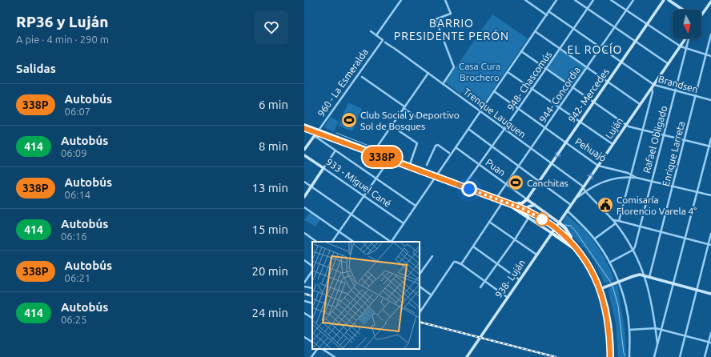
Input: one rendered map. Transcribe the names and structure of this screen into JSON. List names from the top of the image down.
{
  "streets": {
    "main road": [
      "960 - La Esmeralda",
      "942- Mercedes",
      "Luján",
      "Puan",
      "933 - Miguel Cané",
      "938- Luján"
    ],
    "street": [
      "948- Chascomús",
      "Brandsen",
      "944- Concordia",
      "Trenque Lauquen",
      "Rafael Obligado",
      "Pehuajó",
      "Enrique Larreta"
    ]
  },
  "crossings": [
    ["948- Chascomús", "Brandsen"],
    ["948- Chascomús", "Trenque Lauquen"],
    ["948- Chascomús", "Pehuajó"],
    ["948- Chascomús", "Puan"],
    ["960 - La Esmeralda", "Trenque Lauquen"],
    ["Brandsen", "944- Concordia"],
    ["Brandsen", "942- Mercedes"],
    ["Brandsen", "Luján"],
    ["Brandsen", "Rafael Obligado"],
    ["Brandsen", "Enrique Larreta"],
    ["944- Concordia", "Trenque Lauquen"],
    ["944- Concordia", "Pehuajó"],
    ["944- Concordia", "Puan"],
    ["942- Mercedes", "Trenque Lauquen"],
    ["942- Mercedes", "Pehuajó"],
    ["942- Mercedes", "Puan"],
    ["Trenque Lauquen", "Luján"],
    ["Luján", "Pehuajó"],
    ["Luján", "Puan"],
    ["Luján", "938- Luján"],
    ["Rafael Obligado", "Pehuajó"],
    ["Pehuajó", "Enrique Larreta"]
  ],
  "districts": ["BARRIO PRESIDENTE PERÓN", "EL ROCÍO"],
  "parks": ["Casa Cura Brochero"],
  "places": {
    "sports": ["Club Social y Deportivo Sol de Bosques", "Canchitas"],
    "public building": ["Comisaría Florencio Varela 4°"]
  },
  "lines": ["bus line 338P"],
  "north": "bottom",
  "page": {
    "heading": [
      ["RP36 y Luján", "A pie · 4 min · 290 m"],
      "Salidas"
    ],
    "on_map": "338P",
    "list": [
      {
        "mark": "338P",
        "name": "Autobús",
        "note": "06:07",
        "value": "6 min"
      },
      {
        "mark": "414",
        "name": "Autobús",
        "note": "06:09",
        "value": "8 min"
      },
      {
        "mark": "338P",
        "name": "Autobús",
        "note": "06:14",
        "value": "13 min"
      },
      {
        "mark": "414",
        "name": "Autobús",
        "note": "06:16",
        "value": "15 min"
      },
      {
        "mark": "338P",
        "name": "Autobús",
        "note": "06:21",
        "value": "20 min"
      },
      {
        "mark": "414",
        "name": "Autobús",
        "note": "06:25",
        "value": "24 min"
      }
    ]
  }
}
